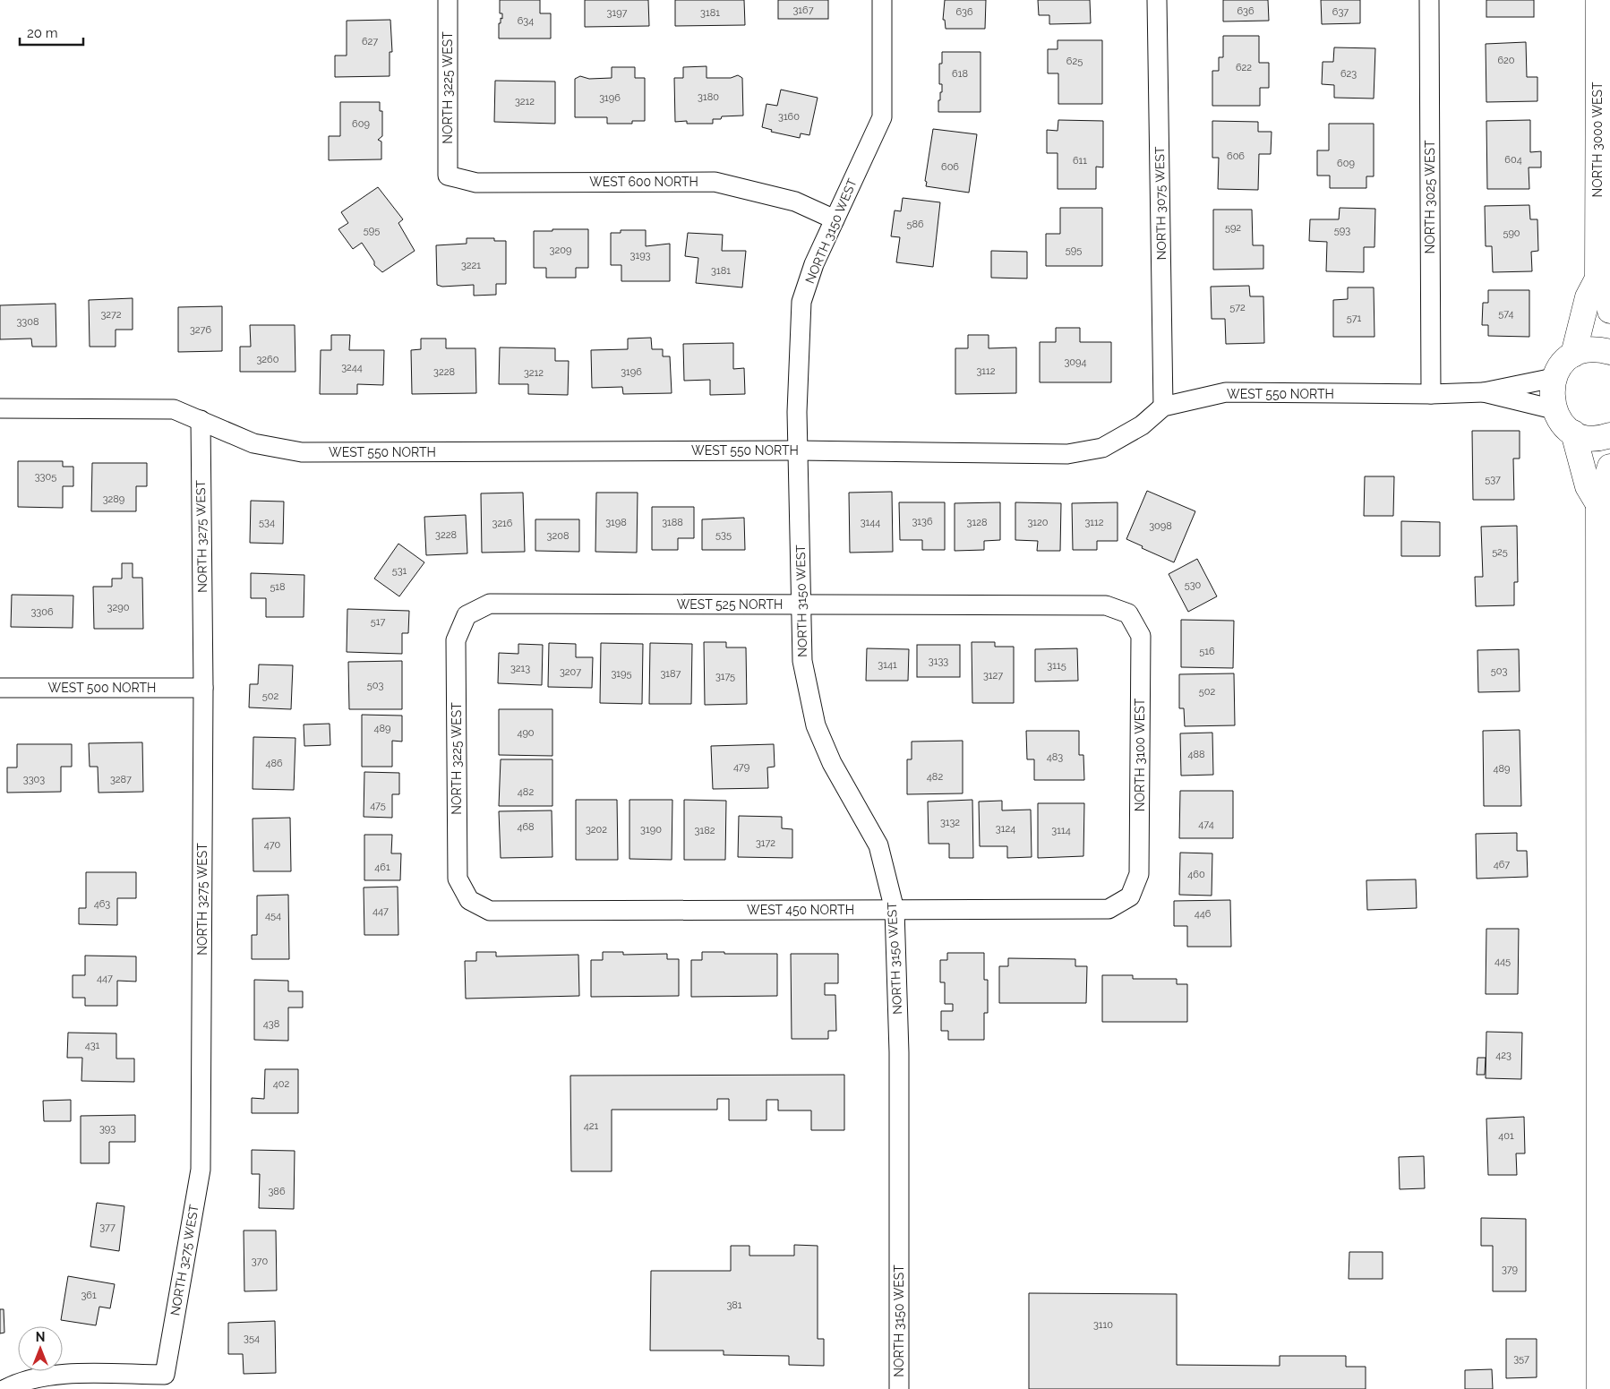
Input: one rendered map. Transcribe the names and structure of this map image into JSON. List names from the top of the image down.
{
  "streets": {
    "main road": ["NORTH 3000 WEST"],
    "street": [
      "NORTH 3225 WEST",
      "WEST 600 NORTH",
      "NORTH 3025 WEST",
      "NORTH 3075 WEST",
      "NORTH 3150 WEST",
      "WEST 550 NORTH",
      "NORTH 3275 WEST",
      "WEST 525 NORTH",
      "WEST 500 NORTH",
      "NORTH 3100 WEST",
      "WEST 450 NORTH"
    ]
  },
  "crossings": [
    ["NORTH 3225 WEST", "WEST 600 NORTH"],
    ["NORTH 3225 WEST", "WEST 525 NORTH"],
    ["NORTH 3225 WEST", "WEST 450 NORTH"],
    ["WEST 600 NORTH", "NORTH 3150 WEST"],
    ["NORTH 3025 WEST", "WEST 550 NORTH"],
    ["NORTH 3075 WEST", "WEST 550 NORTH"],
    ["NORTH 3150 WEST", "WEST 550 NORTH"],
    ["NORTH 3150 WEST", "WEST 525 NORTH"],
    ["NORTH 3150 WEST", "WEST 450 NORTH"],
    ["WEST 550 NORTH", "NORTH 3275 WEST"],
    ["NORTH 3275 WEST", "WEST 500 NORTH"],
    ["WEST 525 NORTH", "NORTH 3100 WEST"],
    ["NORTH 3100 WEST", "WEST 450 NORTH"]
  ],
  "house_numbers": [
    "3167",
    "636",
    "636",
    "637",
    "3197",
    "3181",
    "634",
    "627",
    "620",
    "625",
    "622",
    "618",
    "623",
    "3180",
    "3196",
    "3212",
    "3160",
    "609",
    "606",
    "604",
    "611",
    "609",
    "606",
    "586",
    "592",
    "595",
    "593",
    "590",
    "3209",
    "595",
    "3193",
    "3221",
    "3181",
    "572",
    "574",
    "3272",
    "571",
    "3308",
    "3276",
    "3260",
    "3094",
    "3244",
    "3112",
    "3228",
    "3196",
    "3212",
    "3305",
    "537",
    "3289",
    "3136",
    "534",
    "3198",
    "3188",
    "3144",
    "3128",
    "3120",
    "3112",
    "3216",
    "3098",
    "3228",
    "535",
    "3208",
    "525",
    "531",
    "530",
    "518",
    "3290",
    "3306",
    "517",
    "516",
    "3133",
    "3141",
    "3115",
    "3213",
    "503",
    "3207",
    "3195",
    "3187",
    "3127",
    "3175",
    "503",
    "502",
    "502",
    "489",
    "490",
    "488",
    "483",
    "486",
    "479",
    "489",
    "482",
    "3303",
    "3287",
    "482",
    "475",
    "3132",
    "474",
    "468",
    "3124",
    "3202",
    "3190",
    "3182",
    "3114",
    "3172",
    "470",
    "467",
    "461",
    "460",
    "463",
    "447",
    "446",
    "454",
    "445",
    "447",
    "438",
    "431",
    "423",
    "402",
    "421",
    "393",
    "401",
    "386",
    "377",
    "370",
    "379",
    "361",
    "381",
    "3110",
    "354",
    "357"
  ],
  "scale_bar": "20 m",
  "north": "top"
}
